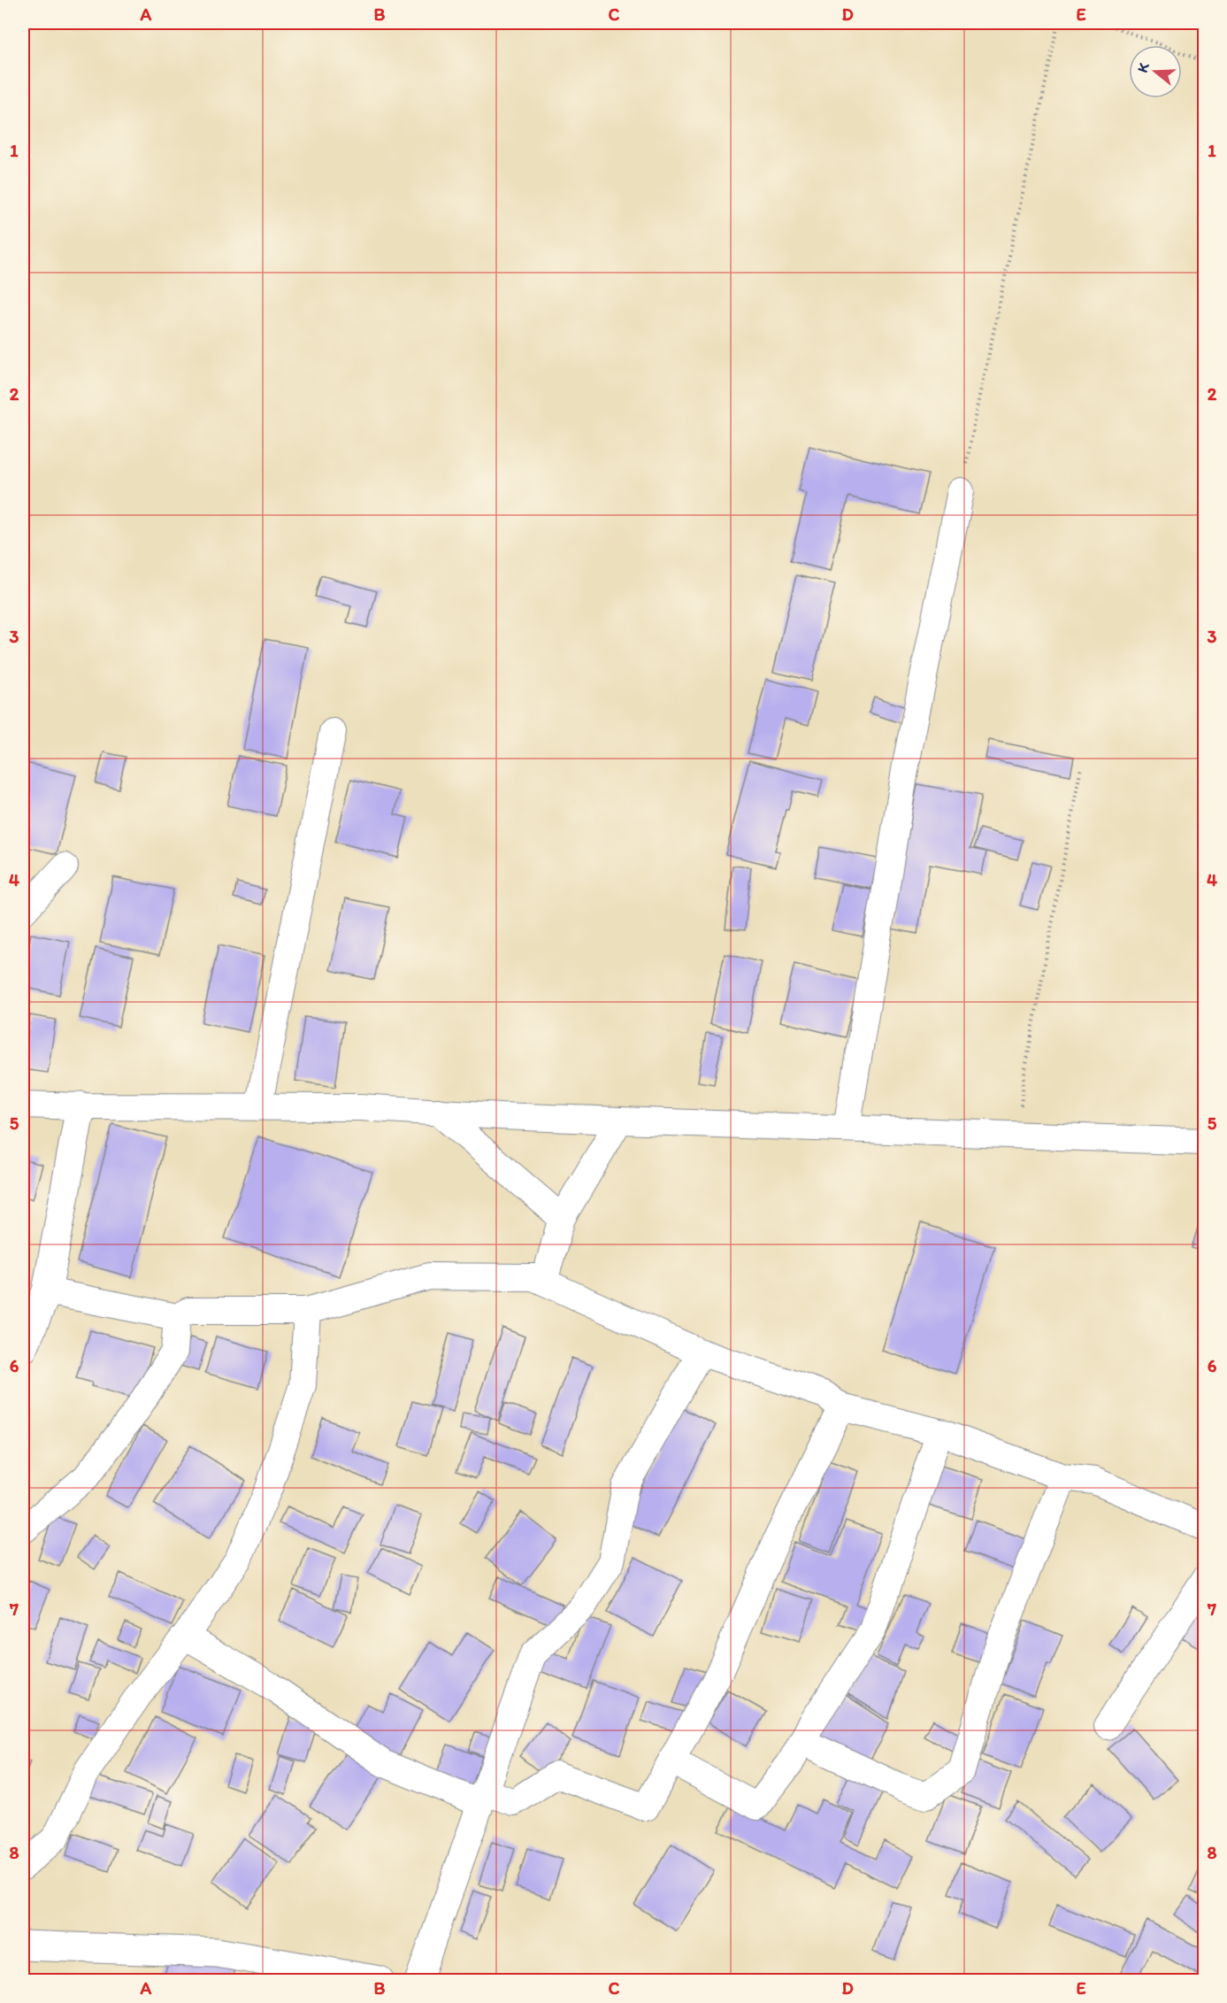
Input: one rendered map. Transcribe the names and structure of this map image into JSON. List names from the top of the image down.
{
  "north": "left",
  "grid": {
    "columns": [
      "A",
      "B",
      "C",
      "D",
      "E"
    ],
    "rows": [
      "1",
      "2",
      "3",
      "4",
      "5",
      "6",
      "7",
      "8"
    ]
  }
}
